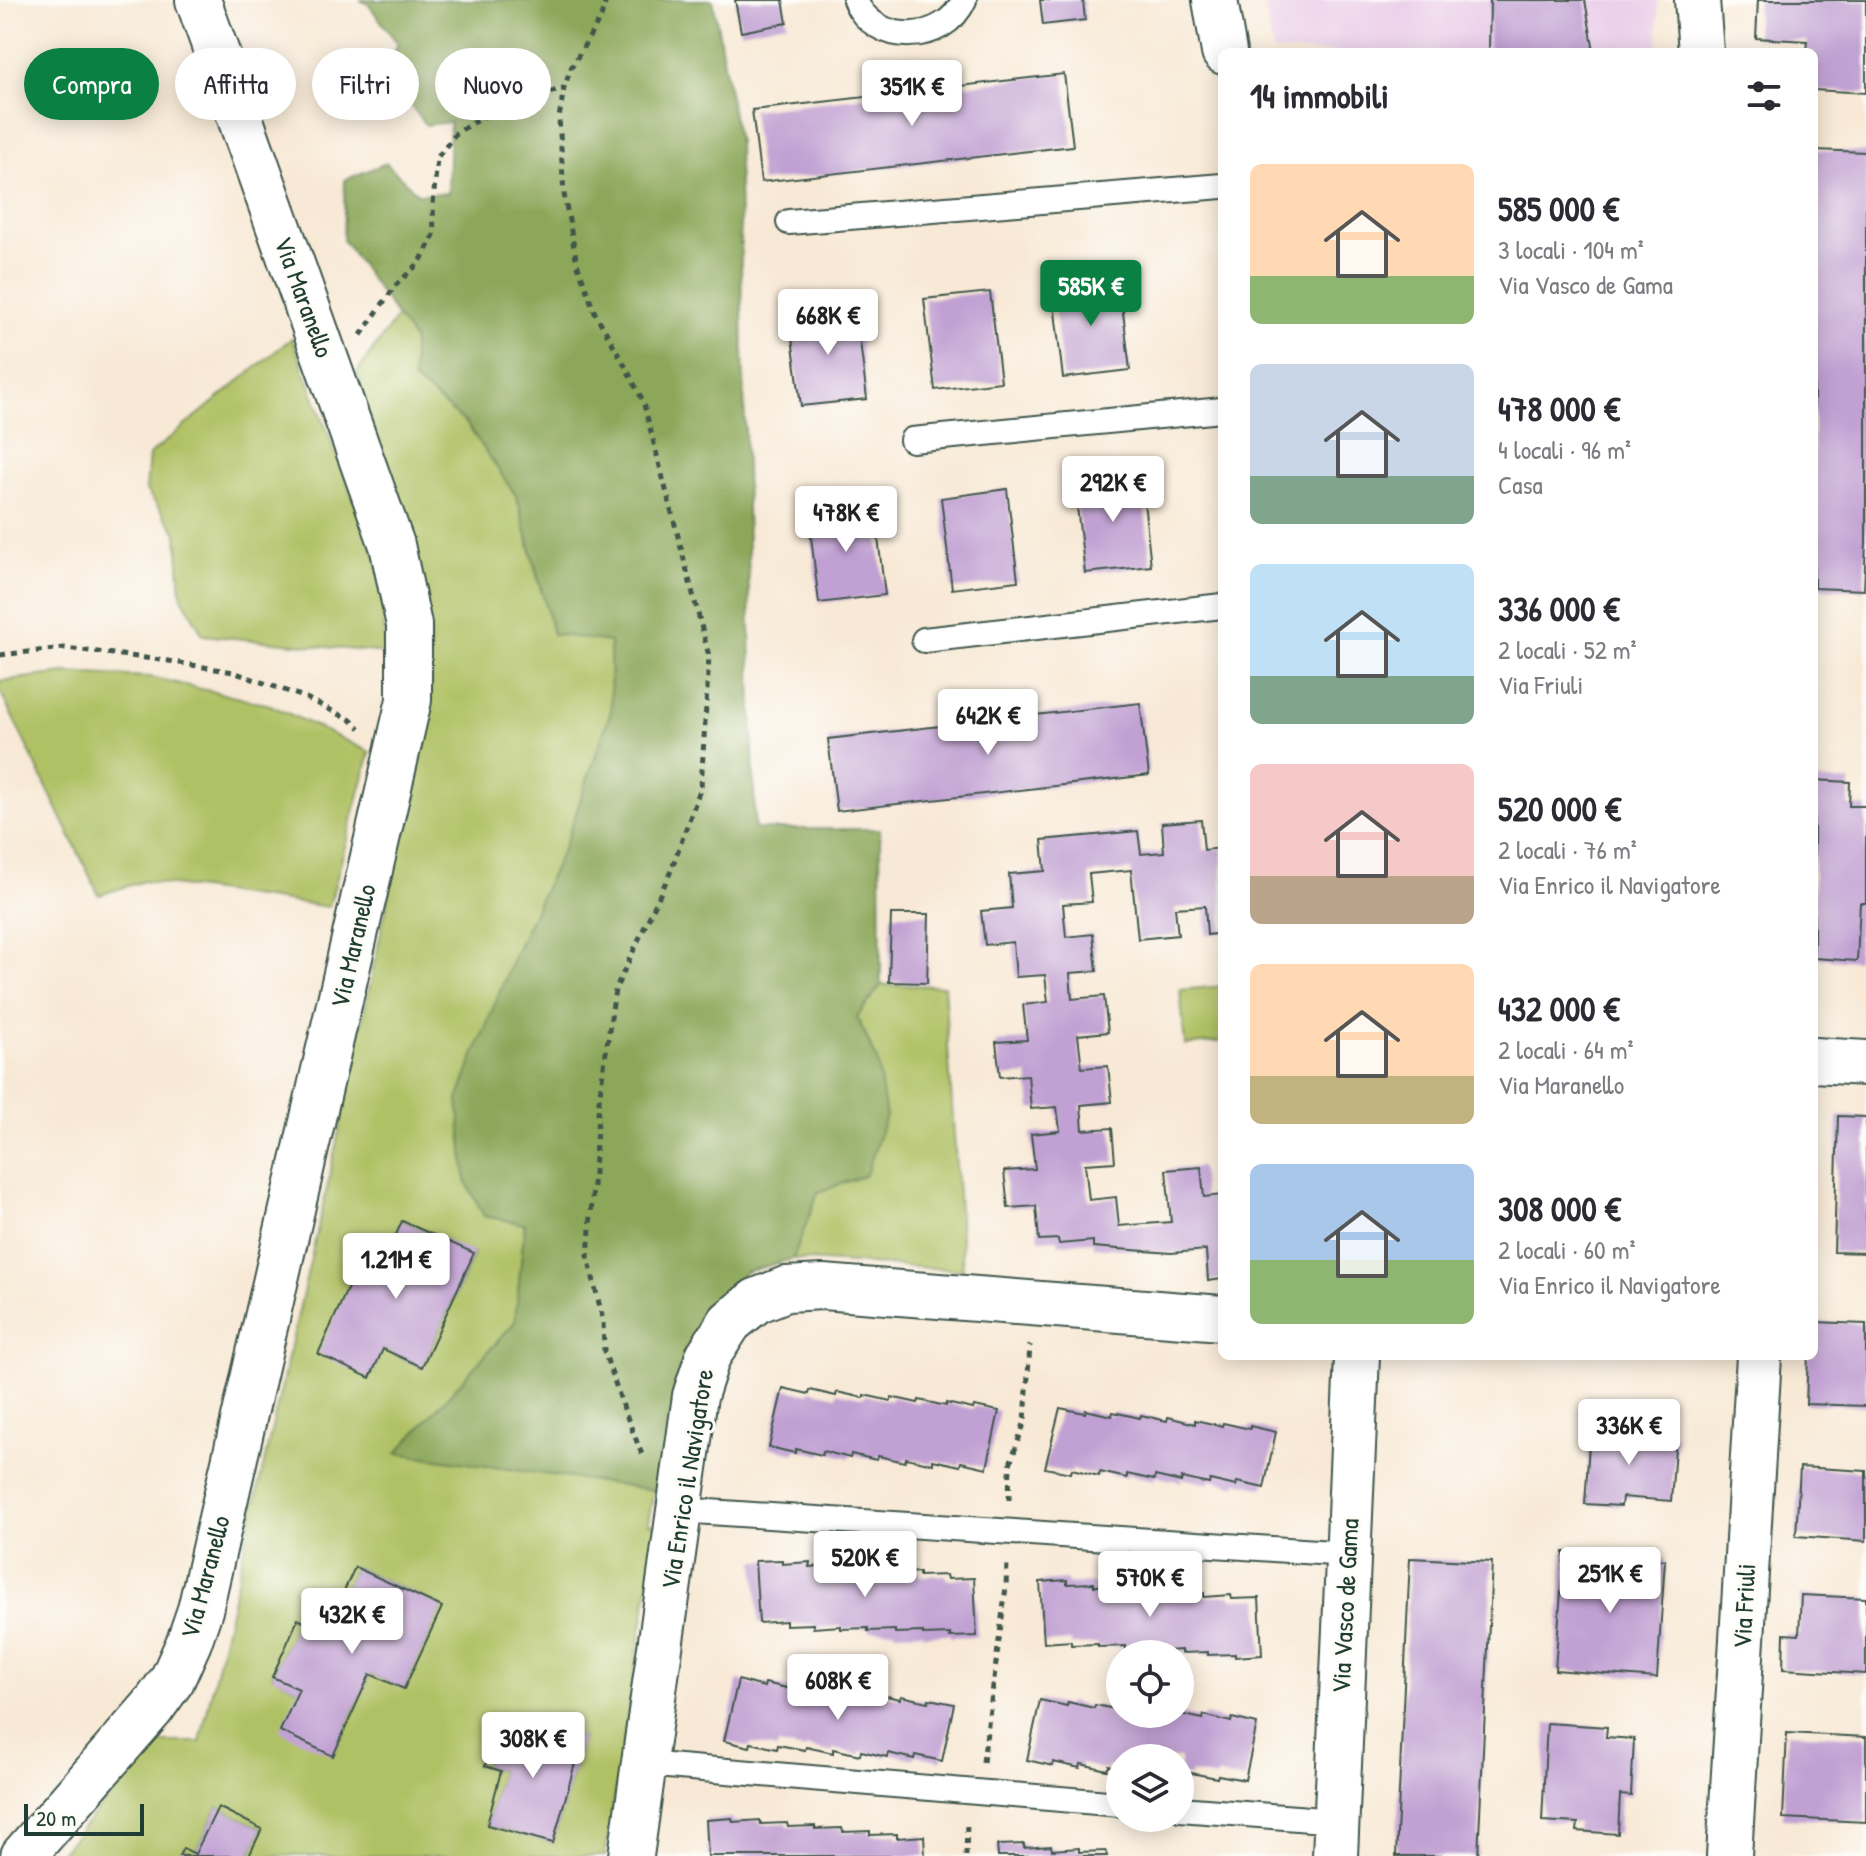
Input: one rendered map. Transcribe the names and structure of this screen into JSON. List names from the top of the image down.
{
  "streets": {
    "street": [
      "Via Maranello",
      "Via Enrico il Navigatore",
      "Via Vasco de Gama",
      "Via Friuli"
    ]
  },
  "scale_bar": "20 m",
  "page": {
    "chip": [
      "Compra",
      "Affitta",
      "Filtri",
      "Nuovo"
    ],
    "heading": "14 immobili",
    "price": [
      "351K €",
      "585K €",
      "668K €",
      "292K €",
      "478K €",
      "642K €",
      "1.21M €",
      "336K €",
      "520K €",
      "251K €",
      "570K €",
      "432K €",
      "608K €",
      "308K €"
    ],
    "list": [
      {
        "name": "585 000 €",
        "note": "3 locali · 104 m² · Via Vasco de Gama"
      },
      {
        "name": "478 000 €",
        "note": "4 locali · 96 m² · Casa"
      },
      {
        "name": "336 000 €",
        "note": "2 locali · 52 m² · Via Friuli"
      },
      {
        "name": "520 000 €",
        "note": "2 locali · 76 m² · Via Enrico il Navigatore"
      },
      {
        "name": "432 000 €",
        "note": "2 locali · 64 m² · Via Maranello"
      },
      {
        "name": "308 000 €",
        "note": "2 locali · 60 m² · Via Enrico il Navigatore"
      }
    ],
    "scale": "20 m"
  }
}
